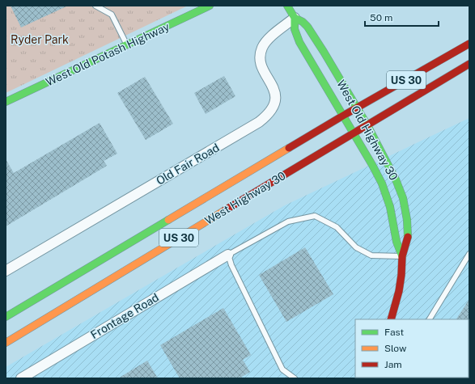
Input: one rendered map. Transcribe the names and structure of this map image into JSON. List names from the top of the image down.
{
  "streets": {
    "main road": [
      "West Old Potash Highway",
      "US 30",
      "West Old Highway 30",
      "West Highway 30"
    ],
    "street": ["Old Fair Road", "Frontage Road"]
  },
  "crossings": [
    ["West Old Highway 30", "Old Fair Road"],
    ["West Old Highway 30", "West Highway 30"]
  ],
  "parks": ["Ryder Park"],
  "legend": ["Fast", "Slow", "Jam"],
  "scale_bar": "50 m"
}
